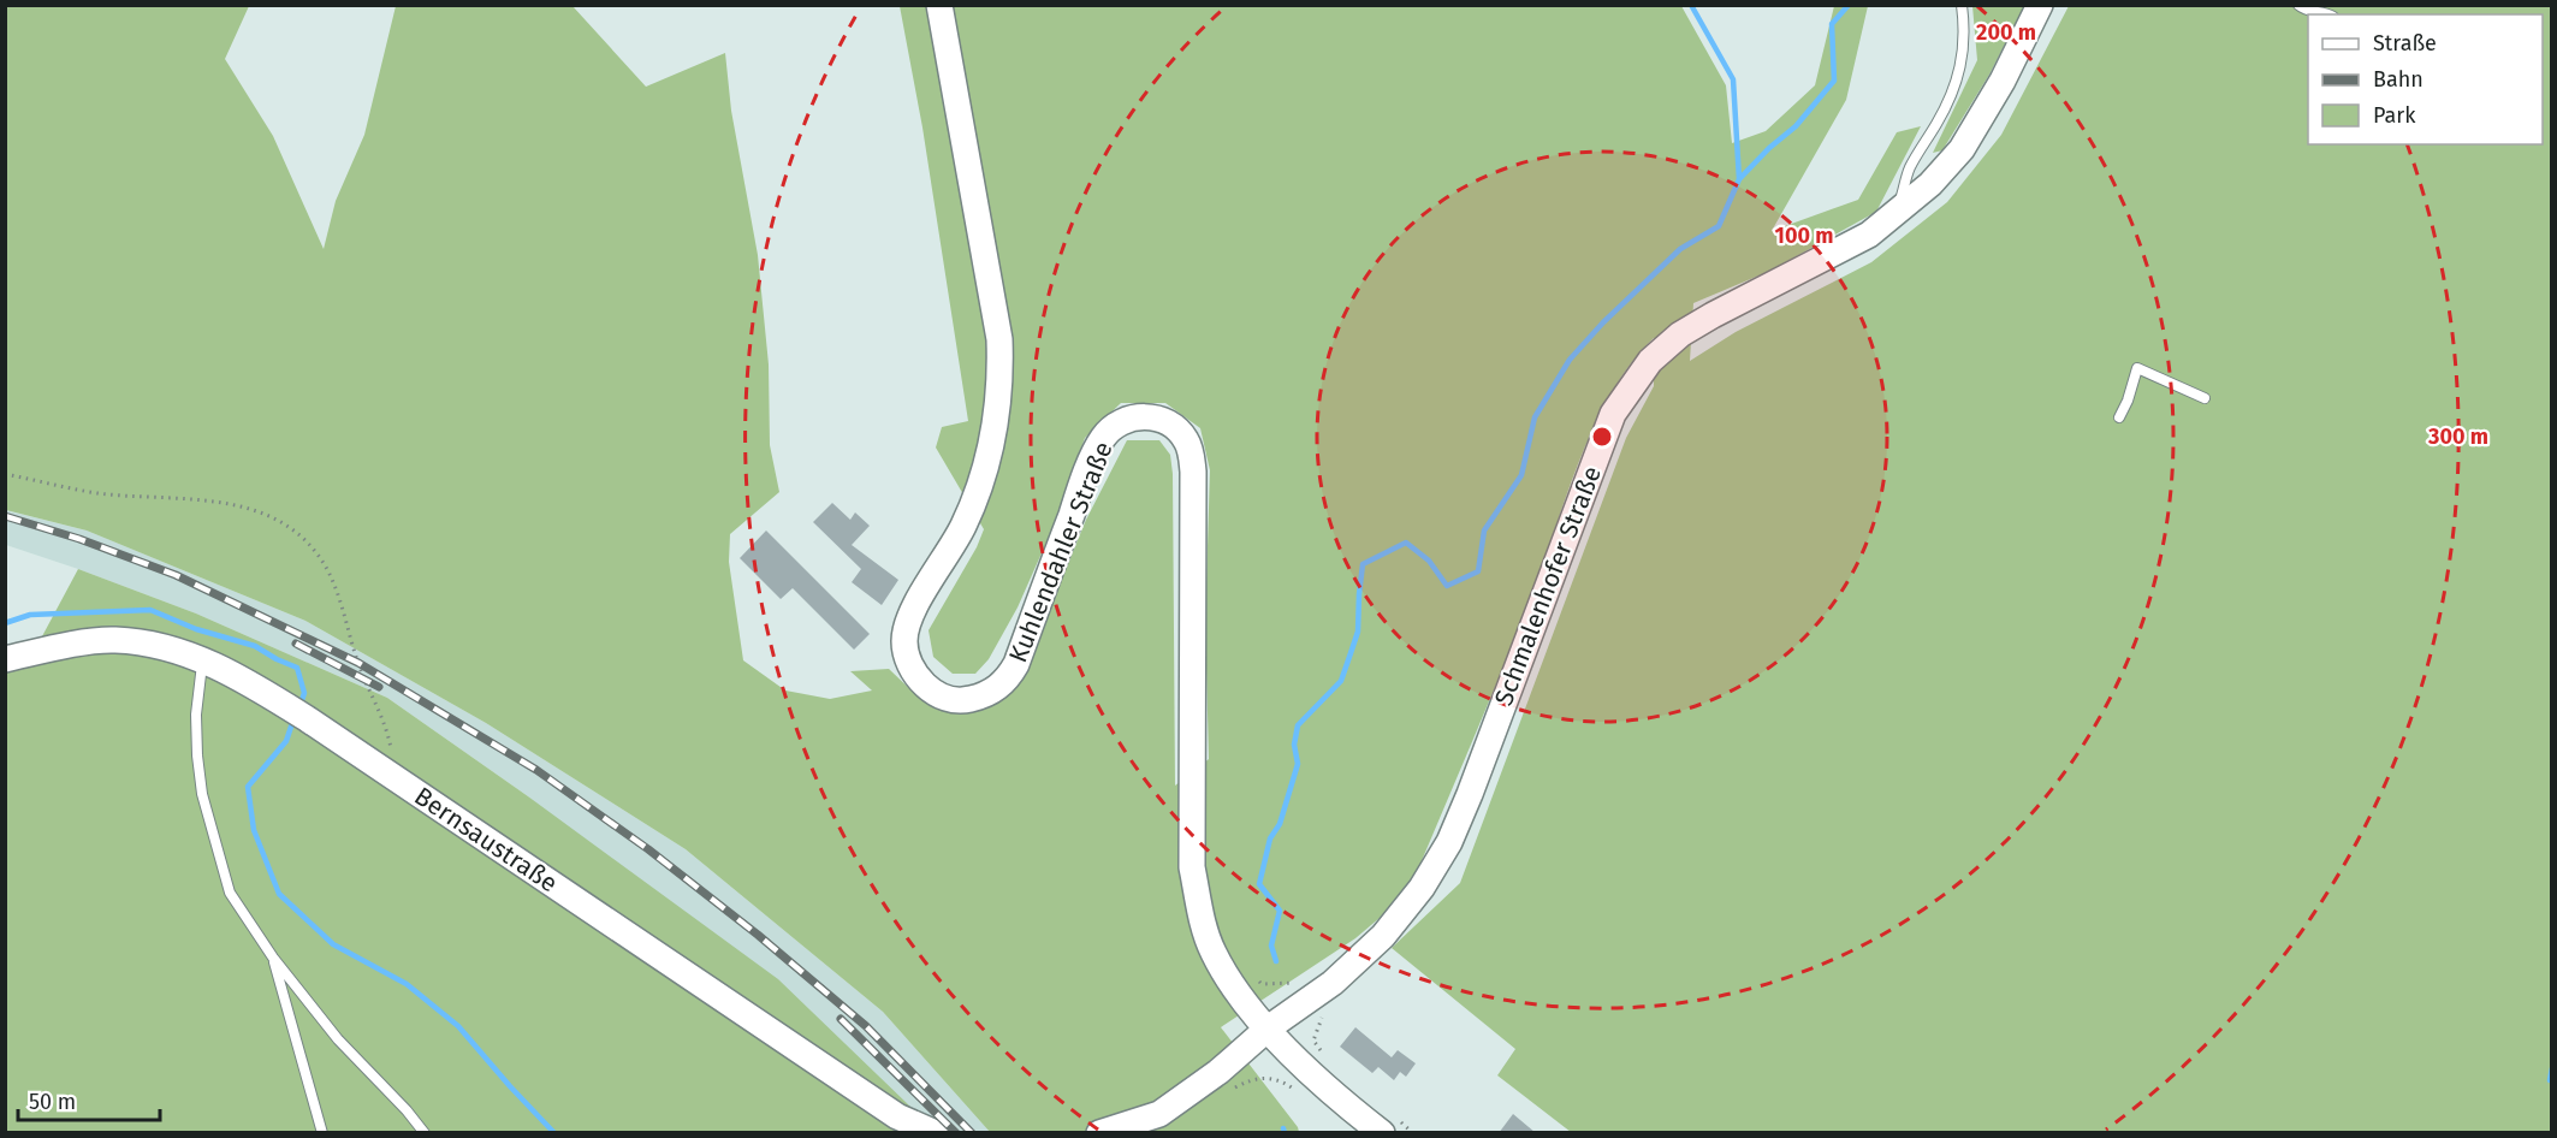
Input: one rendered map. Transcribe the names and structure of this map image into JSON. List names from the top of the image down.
{
  "streets": {
    "main road": ["Kuhlendahler Straße", "Schmalenhofer Straße", "Bernsaustraße"]
  },
  "crossings": [
    ["Kuhlendahler Straße", "Schmalenhofer Straße"]
  ],
  "legend": ["Straße", "Bahn", "Park"],
  "scale_bar": "50 m",
  "rings": ["200 m", "100 m", "300 m"]
}
